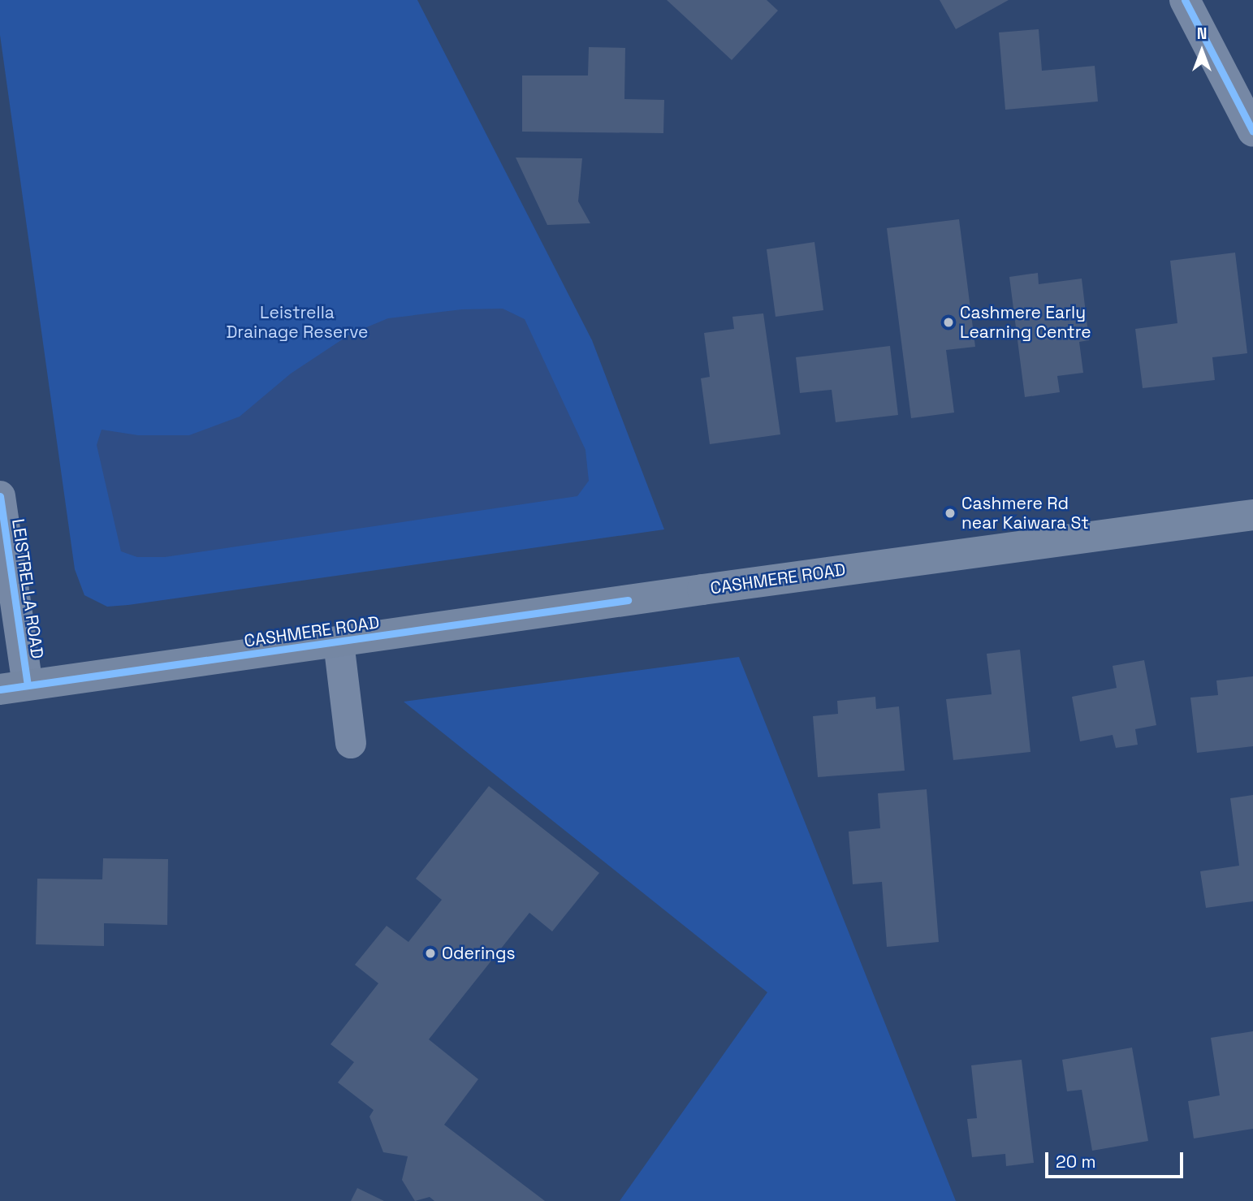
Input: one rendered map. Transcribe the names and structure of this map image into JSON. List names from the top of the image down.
{
  "streets": {
    "main road": ["CASHMERE ROAD"],
    "street": ["LEISTRELLA ROAD"]
  },
  "crossings": [
    ["CASHMERE ROAD", "LEISTRELLA ROAD"]
  ],
  "parks": ["Leistrella Drainage Reserve"],
  "places": ["Cashmere Early Learning Centre", "Cashmere Rd near Kaiwara St", "Oderings"],
  "scale_bar": "20 m",
  "north": "top"
}
